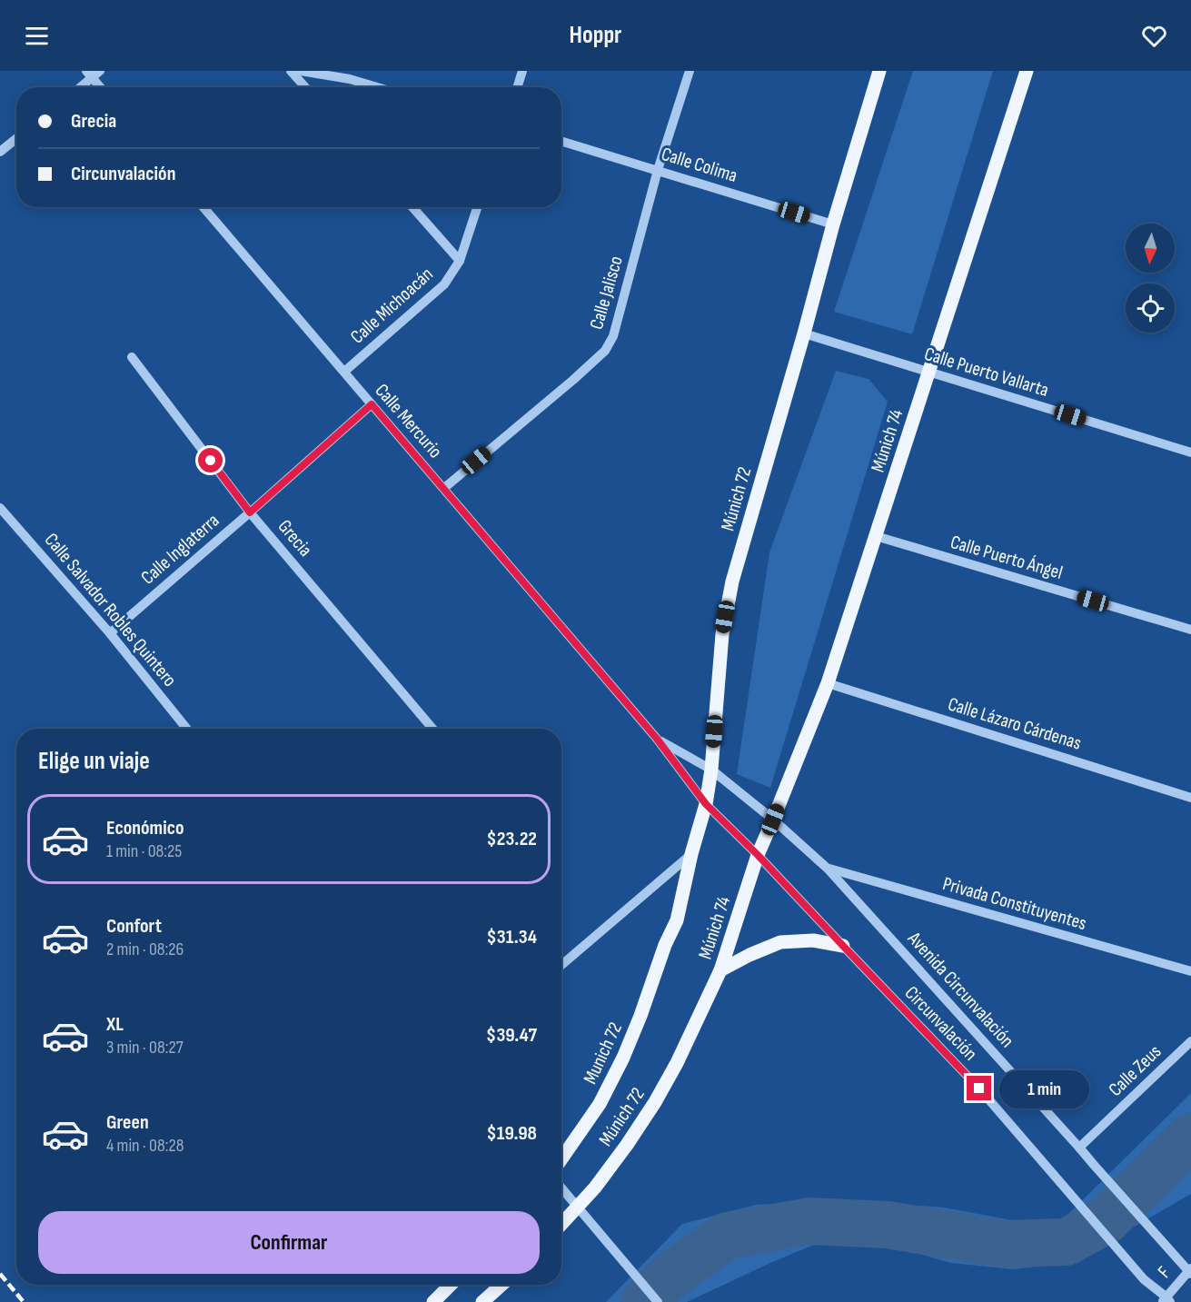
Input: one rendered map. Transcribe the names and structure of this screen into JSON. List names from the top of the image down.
{
  "streets": {
    "main road": ["Múnich 74", "Múnich 72", "Munich 72"],
    "street": [
      "Calle Colima",
      "Calle Jalisco",
      "Calle Michoacán",
      "Calle Puerto Vallarta",
      "Calle Mercurio",
      "Grecia",
      "Calle Inglaterra",
      "Calle Puerto Ángel",
      "Calle Salvador Robles Quintero",
      "Calle Lázaro Cárdenas",
      "Privada Constituyentes",
      "Avenida Circunvalación",
      "Circunvalación",
      "Calle Zeus",
      "F"
    ]
  },
  "crossings": [
    ["Calle Colima", "Calle Jalisco"],
    ["Calle Colima", "Múnich 72"],
    ["Calle Jalisco", "Calle Mercurio"],
    ["Calle Michoacán", "Calle Mercurio"],
    ["Calle Puerto Vallarta", "Múnich 74"],
    ["Calle Puerto Vallarta", "Múnich 72"],
    ["Calle Mercurio", "Múnich 72"],
    ["Calle Mercurio", "Calle Inglaterra"],
    ["Calle Mercurio", "Avenida Circunvalación"],
    ["Calle Mercurio", "Circunvalación"],
    ["Múnich 74", "Múnich 72"],
    ["Múnich 74", "Calle Puerto Ángel"],
    ["Múnich 74", "Calle Lázaro Cárdenas"],
    ["Múnich 74", "Avenida Circunvalación"],
    ["Múnich 74", "Circunvalación"],
    ["Múnich 72", "Avenida Circunvalación"],
    ["Múnich 72", "Circunvalación"],
    ["Múnich 72", "Munich 72"],
    ["Grecia", "Calle Inglaterra"],
    ["Calle Inglaterra", "Calle Salvador Robles Quintero"],
    ["Privada Constituyentes", "Avenida Circunvalación"],
    ["Avenida Circunvalación", "Calle Zeus"],
    ["Avenida Circunvalación", "F"],
    ["Circunvalación", "F"]
  ],
  "north": "bottom",
  "page": {
    "header": "Hoppr",
    "banner": ["Grecia", "Circunvalación"],
    "heading": "Elige un viaje",
    "list": [
      {
        "name": "Económico",
        "note": "1 min · 08:25",
        "value": "$23.22"
      },
      {
        "name": "Confort",
        "note": "2 min · 08:26",
        "value": "$31.34"
      },
      {
        "name": "XL",
        "note": "3 min · 08:27",
        "value": "$39.47"
      },
      {
        "name": "Green",
        "note": "4 min · 08:28",
        "value": "$19.98"
      }
    ],
    "bubble": "1 min",
    "buttons": "Confirmar"
  }
}
